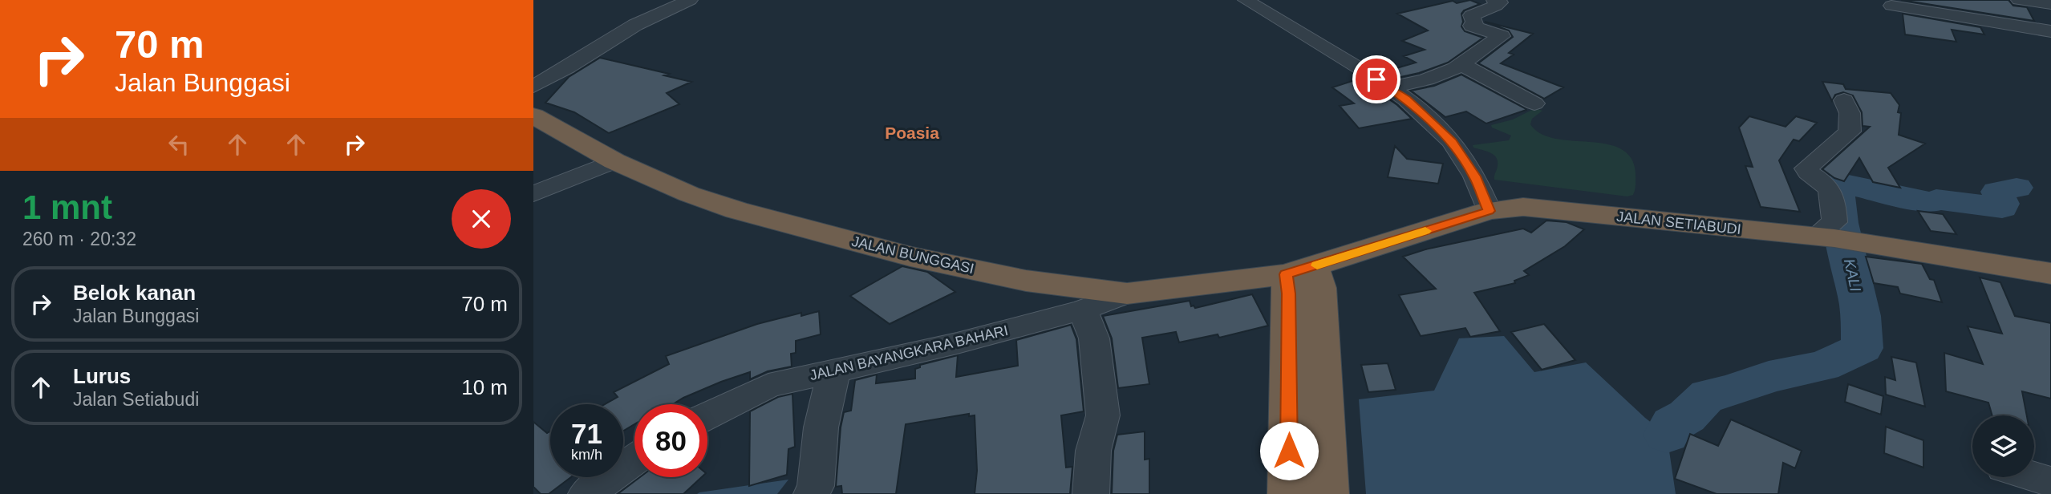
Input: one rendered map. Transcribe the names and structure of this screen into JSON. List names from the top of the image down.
{
  "streets": {
    "highway": ["JALAN SETIABUDI", "JALAN BUNGGASI"],
    "street": ["JALAN BAYANGKARA BAHARI"]
  },
  "crossings": [
    ["JALAN SETIABUDI", "JALAN BUNGGASI"],
    ["JALAN BUNGGASI", "JALAN BAYANGKARA BAHARI"]
  ],
  "districts": ["Poasia"],
  "water": ["KALI"],
  "page": {
    "turn": ["70 m", "Jalan Bunggasi"],
    "heading": ["1 mnt", "260 m · 20:32"],
    "list": [
      {
        "name": "Belok kanan",
        "note": "Jalan Bunggasi",
        "value": "70 m"
      },
      {
        "name": "Lurus",
        "note": "Jalan Setiabudi",
        "value": "10 m"
      }
    ],
    "speed": "71 km/h",
    "limit": "80"
  }
}
